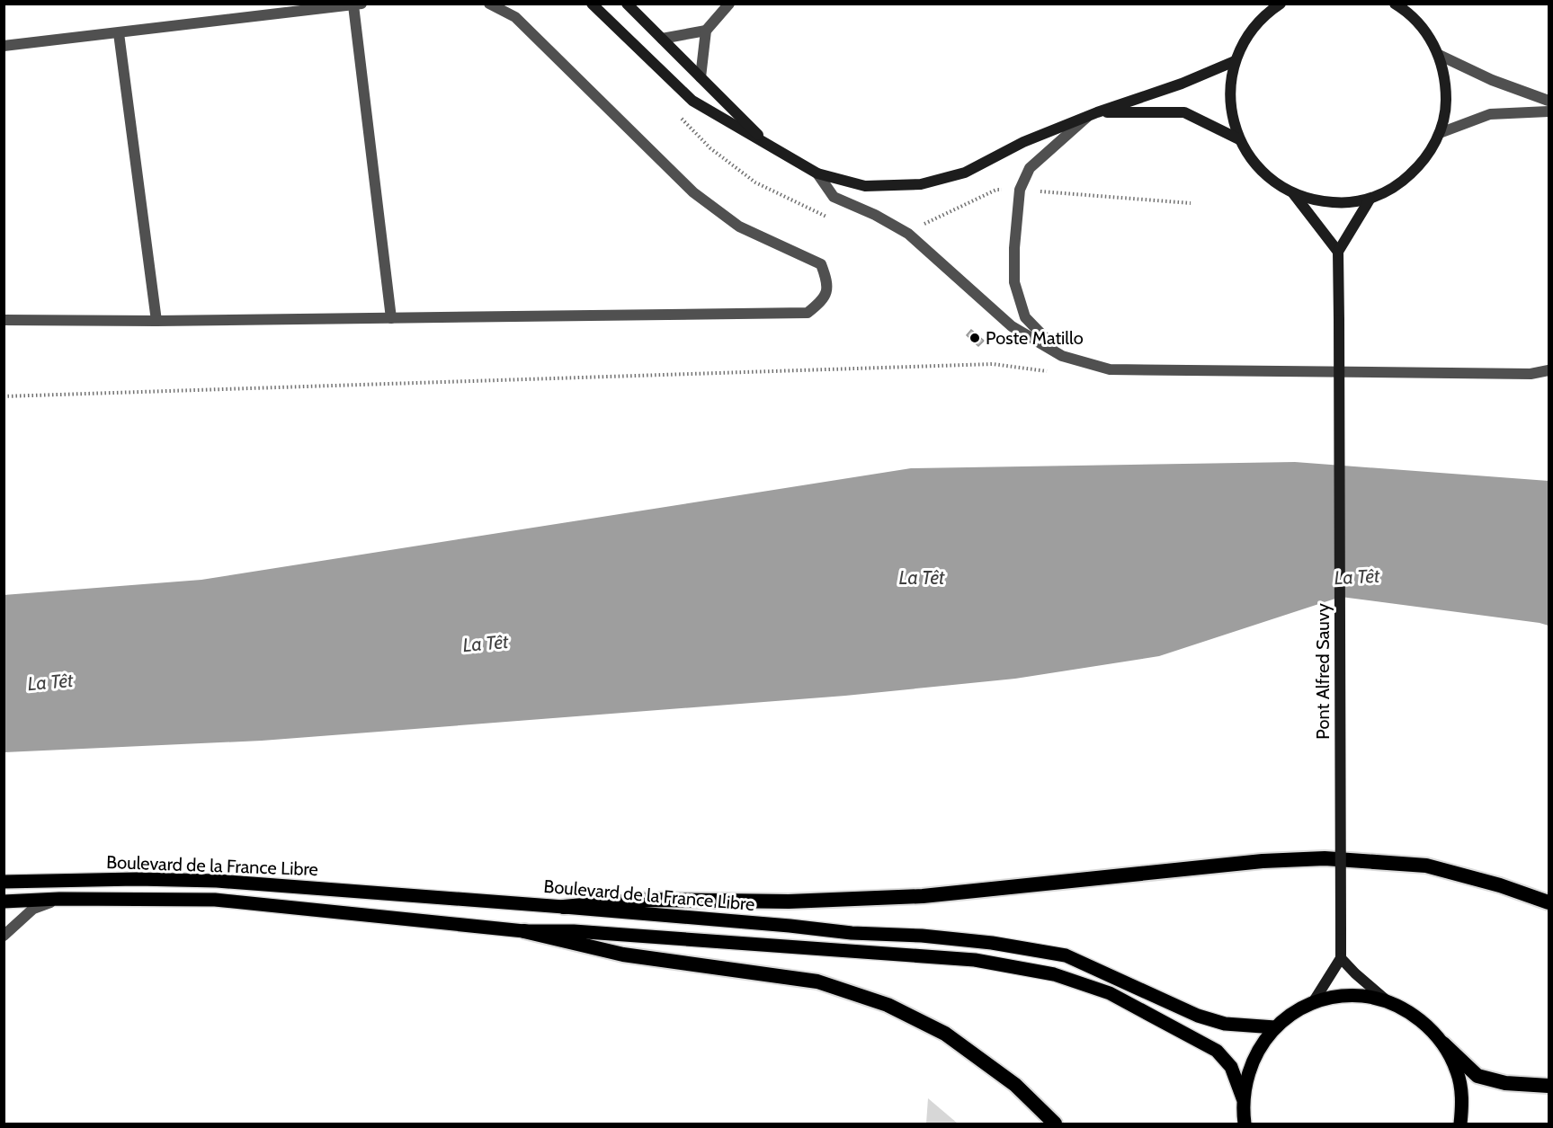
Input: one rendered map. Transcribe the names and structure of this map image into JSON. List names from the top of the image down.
{
  "streets": {
    "main road": ["Pont Alfred Sauvy", "Boulevard de la France Libre"]
  },
  "water": ["La Têt"],
  "places": ["Poste Matillo"]
}
